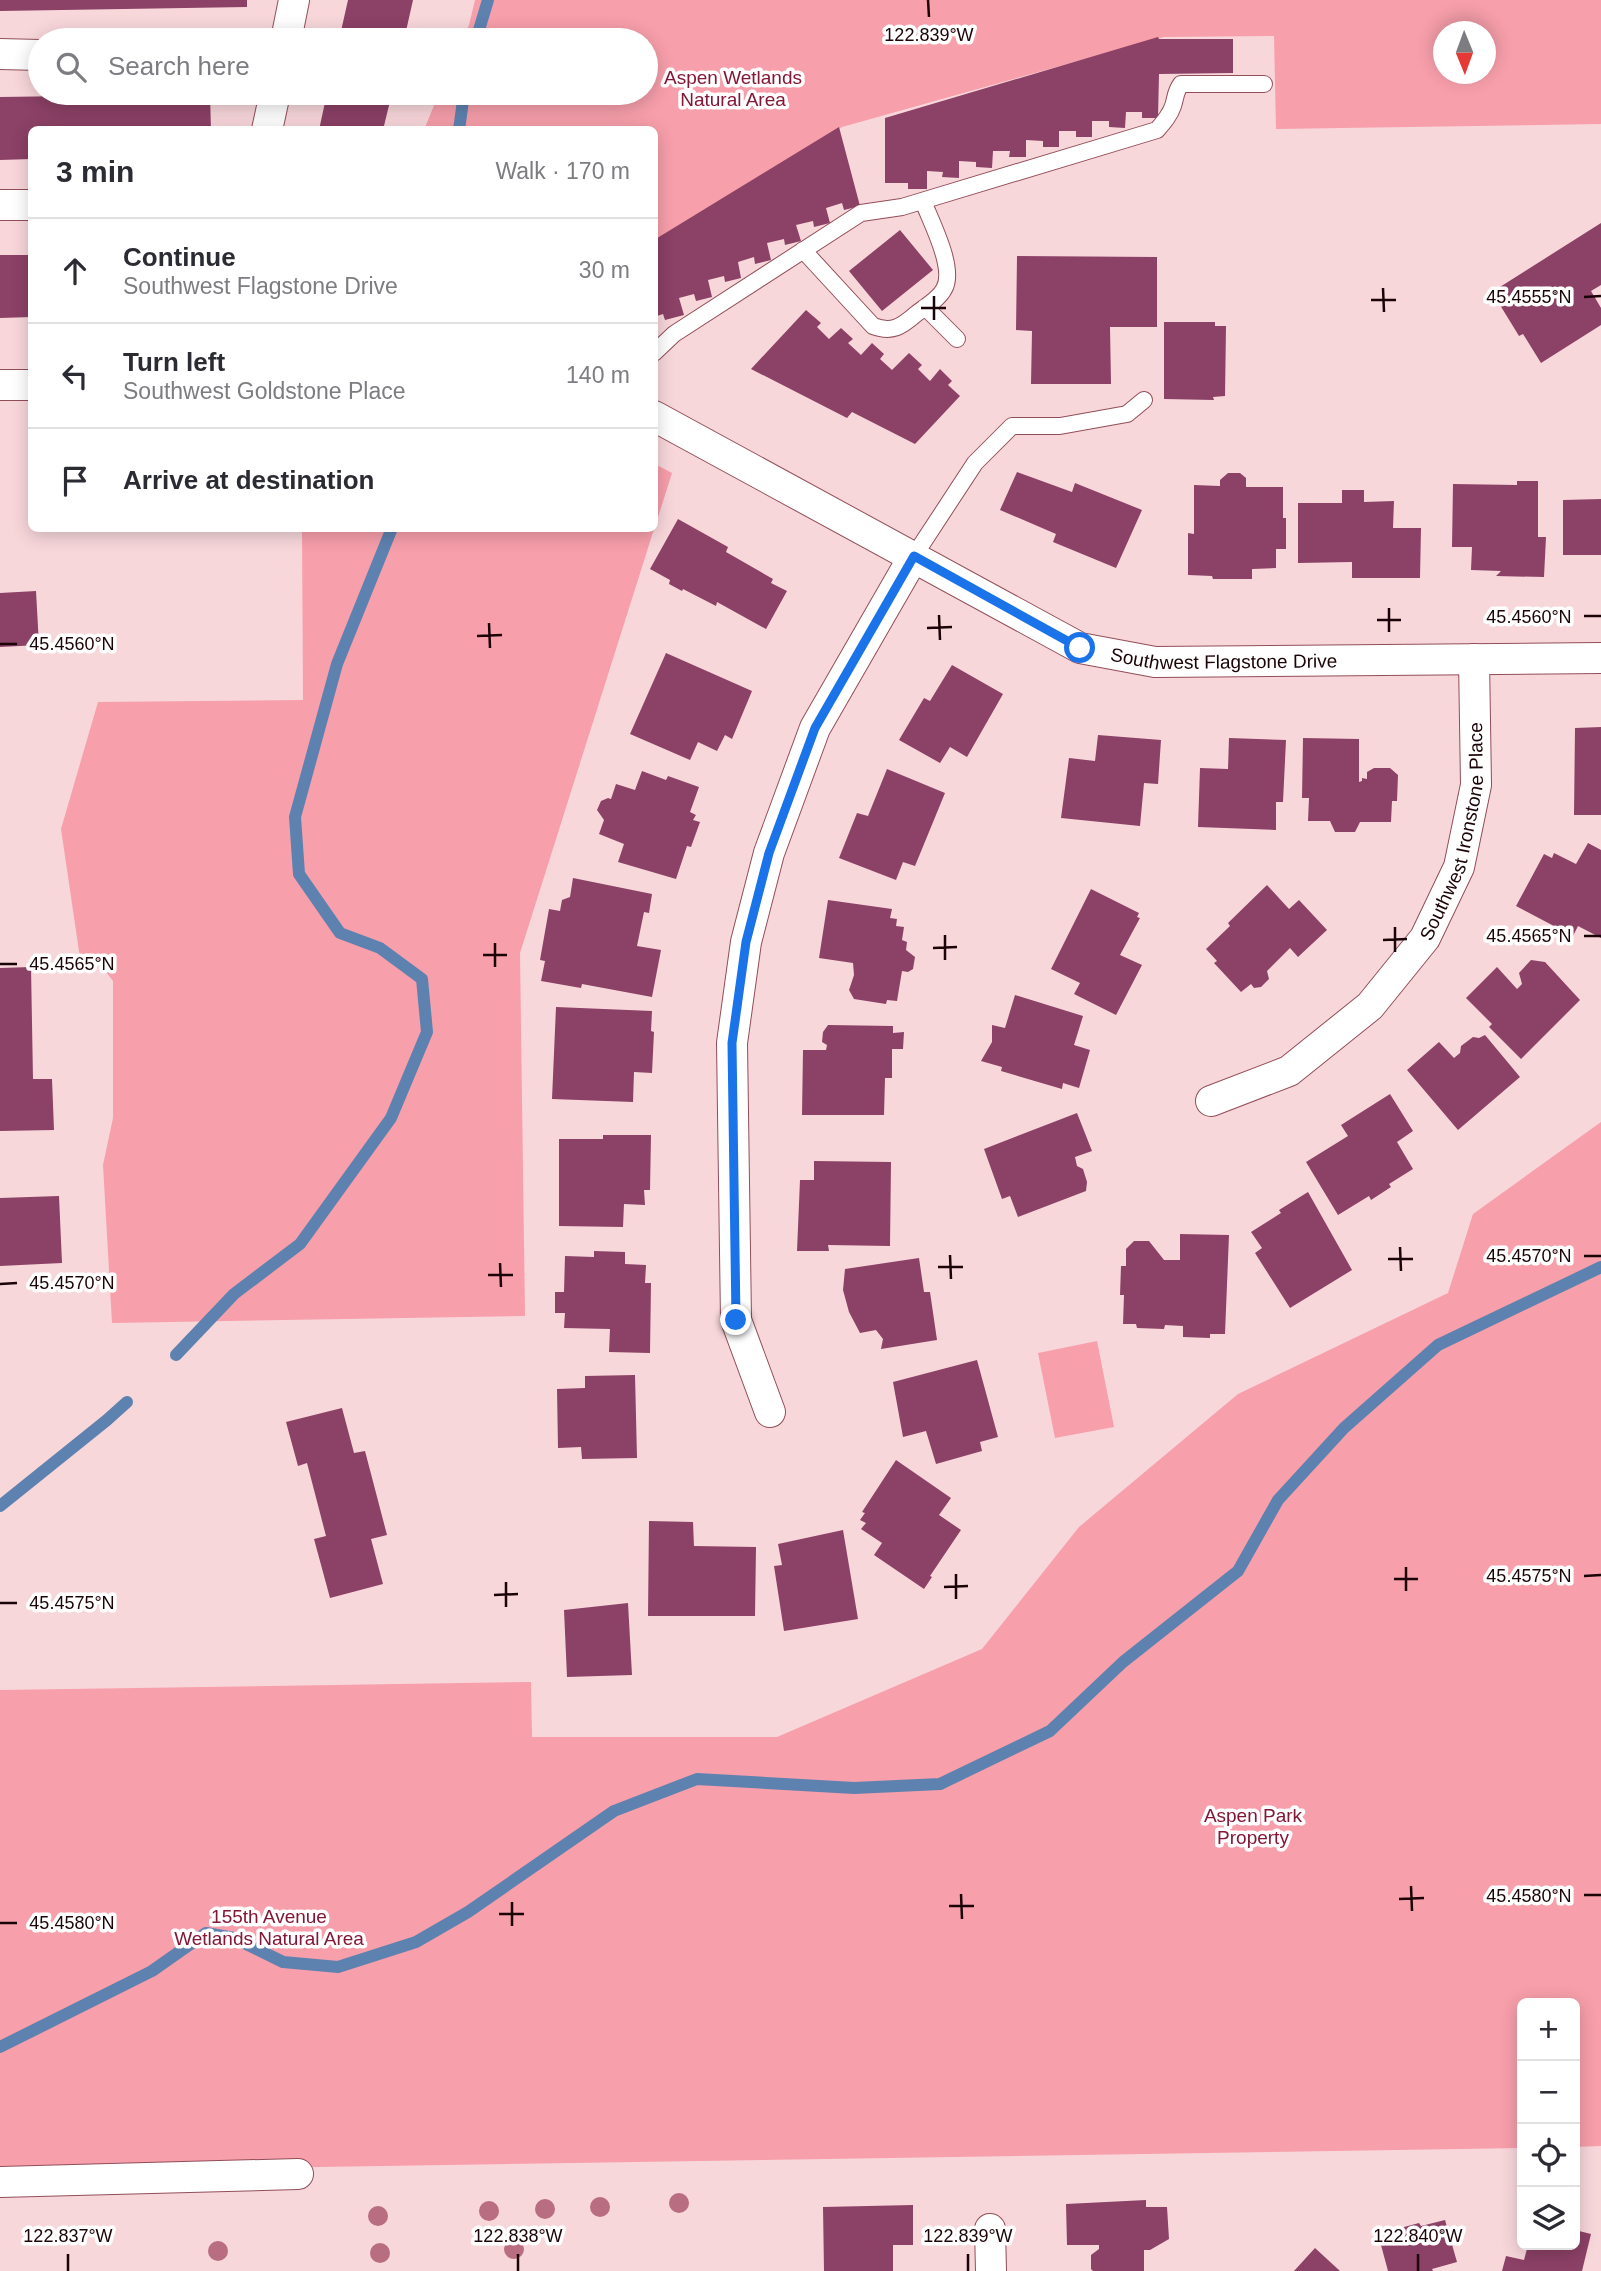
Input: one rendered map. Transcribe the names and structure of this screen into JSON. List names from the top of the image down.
{
  "streets": {
    "street": ["Southwest Flagstone Drive", "Southwest Ironstone Place"]
  },
  "crossings": [
    ["Southwest Flagstone Drive", "Southwest Ironstone Place"]
  ],
  "parks": ["Aspen Wetlands Natural Area", "Aspen Park Property", "155th Avenue Wetlands Natural Area"],
  "north": "bottom",
  "page": {
    "search": "Search here",
    "heading": ["3 min", "Walk · 170 m"],
    "list": [
      ["Continue", "Southwest Flagstone Drive", "30 m"],
      ["Turn left", "Southwest Goldstone Place", "140 m"],
      "Arrive at destination"
    ],
    "map_buttons": ["+", "−"]
  },
  "coordinates": [
    "122.839°W",
    "45.4555°N",
    "45.4560°N",
    "45.4565°N",
    "45.4570°N",
    "45.4575°N",
    "45.4580°N",
    "122.837°W",
    "122.838°W",
    "122.840°W"
  ]
}
